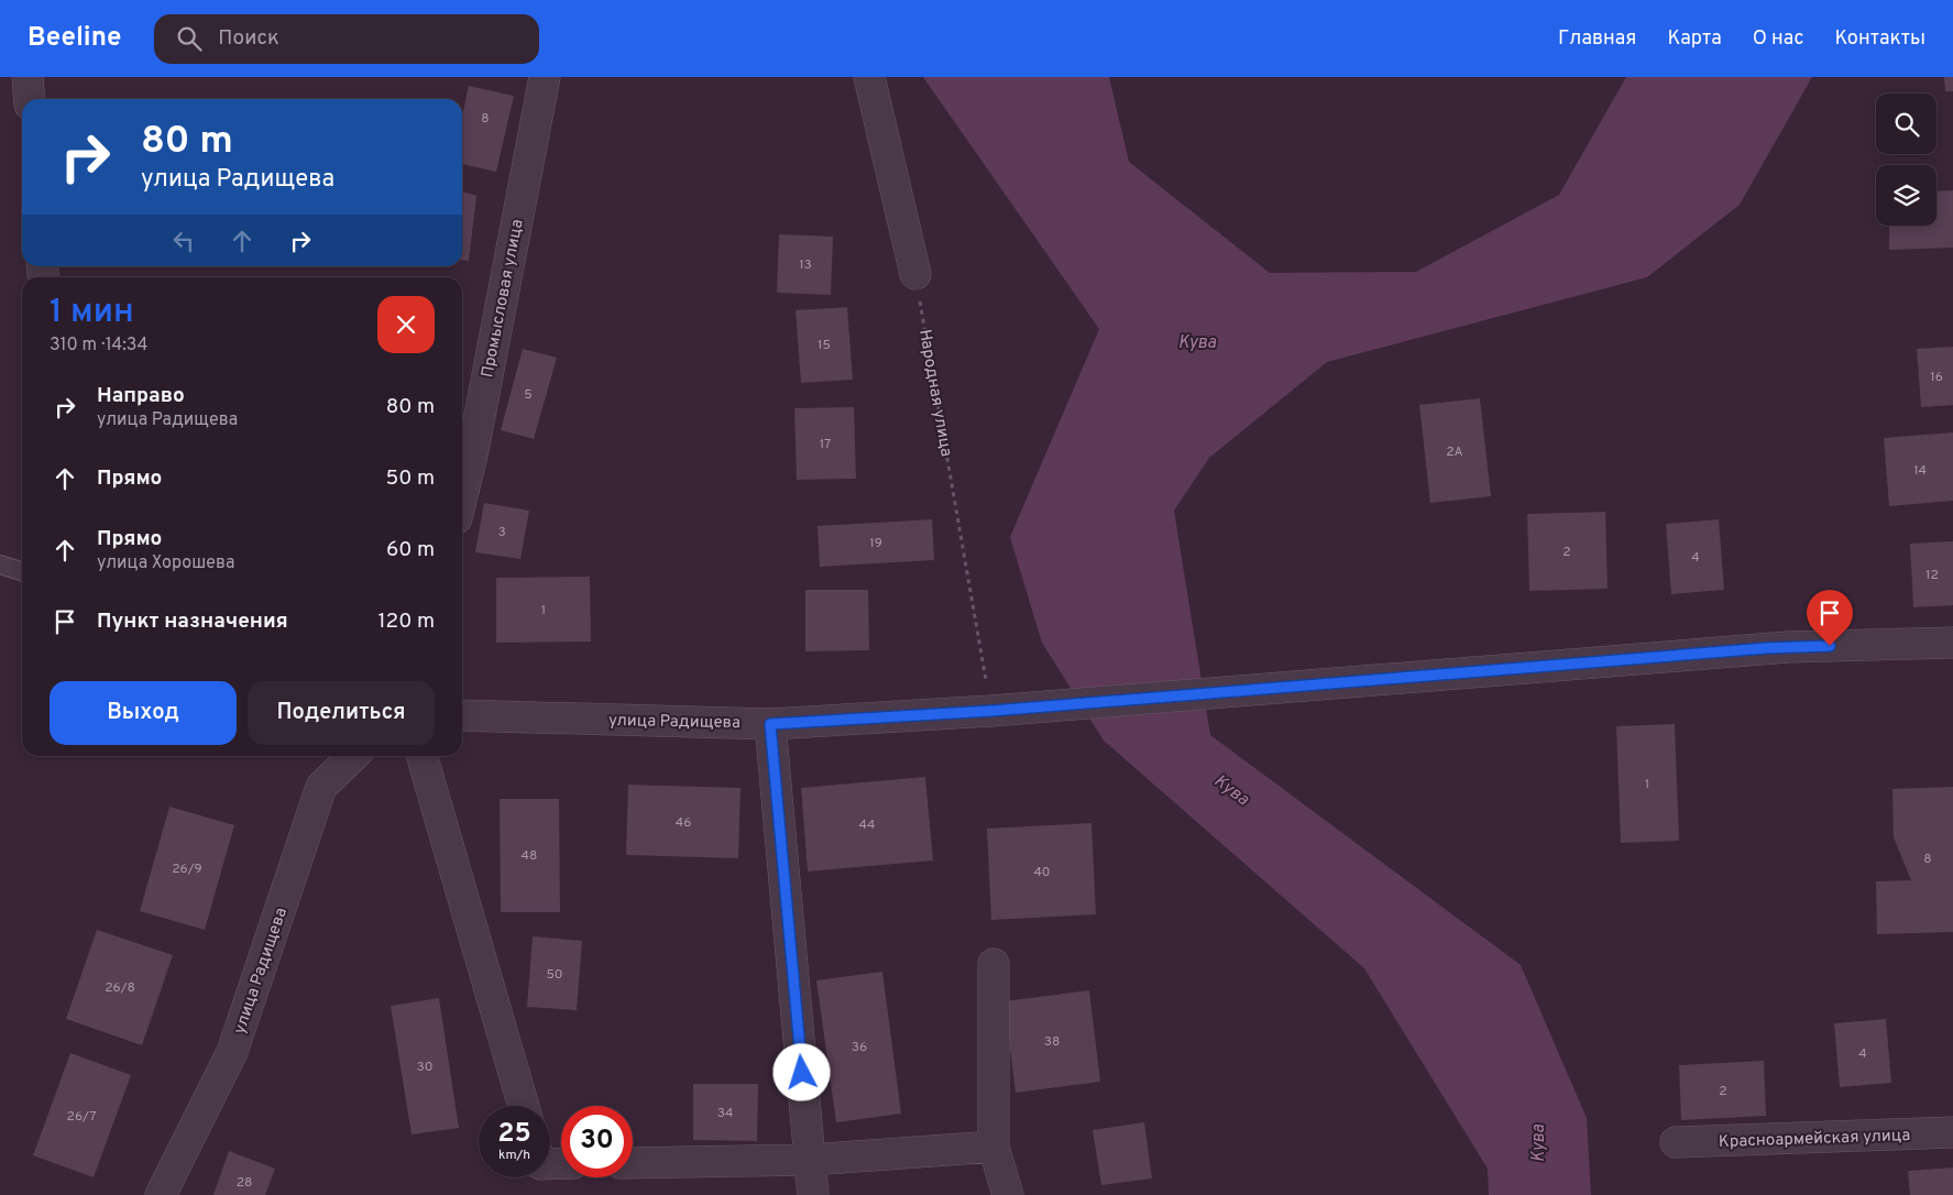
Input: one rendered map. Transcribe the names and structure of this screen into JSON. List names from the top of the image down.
{
  "streets": {
    "street": ["Промысловая улица", "улица Радищева", "Красноармейская улица"],
    "path": ["Народная улица"]
  },
  "crossings": [
    ["Народная улица", "улица Радищева"]
  ],
  "water": ["Кува"],
  "house_numbers": [
    "8",
    "13",
    "15",
    "16",
    "5",
    "17",
    "2А",
    "14",
    "3",
    "19",
    "2",
    "4",
    "12",
    "1",
    "1",
    "46",
    "44",
    "48",
    "8",
    "26/9",
    "40",
    "50",
    "26/8",
    "38",
    "36",
    "4",
    "30",
    "2",
    "34",
    "26/7",
    "28"
  ],
  "page": {
    "header": "Beeline",
    "search": "Поиск",
    "nav": [
      "Главная",
      "Карта",
      "О нас",
      "Контакты"
    ],
    "turn": ["80 m", "улица Радищева"],
    "heading": ["1 мин", "310 m · 14:34"],
    "list": [
      {
        "name": "Направо",
        "note": "улица Радищева",
        "value": "80 m"
      },
      {
        "name": "Прямо",
        "value": "50 m"
      },
      {
        "name": "Прямо",
        "note": "улица Хорошева",
        "value": "60 m"
      },
      {
        "name": "Пункт назначения",
        "value": "120 m"
      }
    ],
    "buttons": ["Выход", "Поделиться"],
    "speed": "25 km/h",
    "limit": "30"
  }
}
